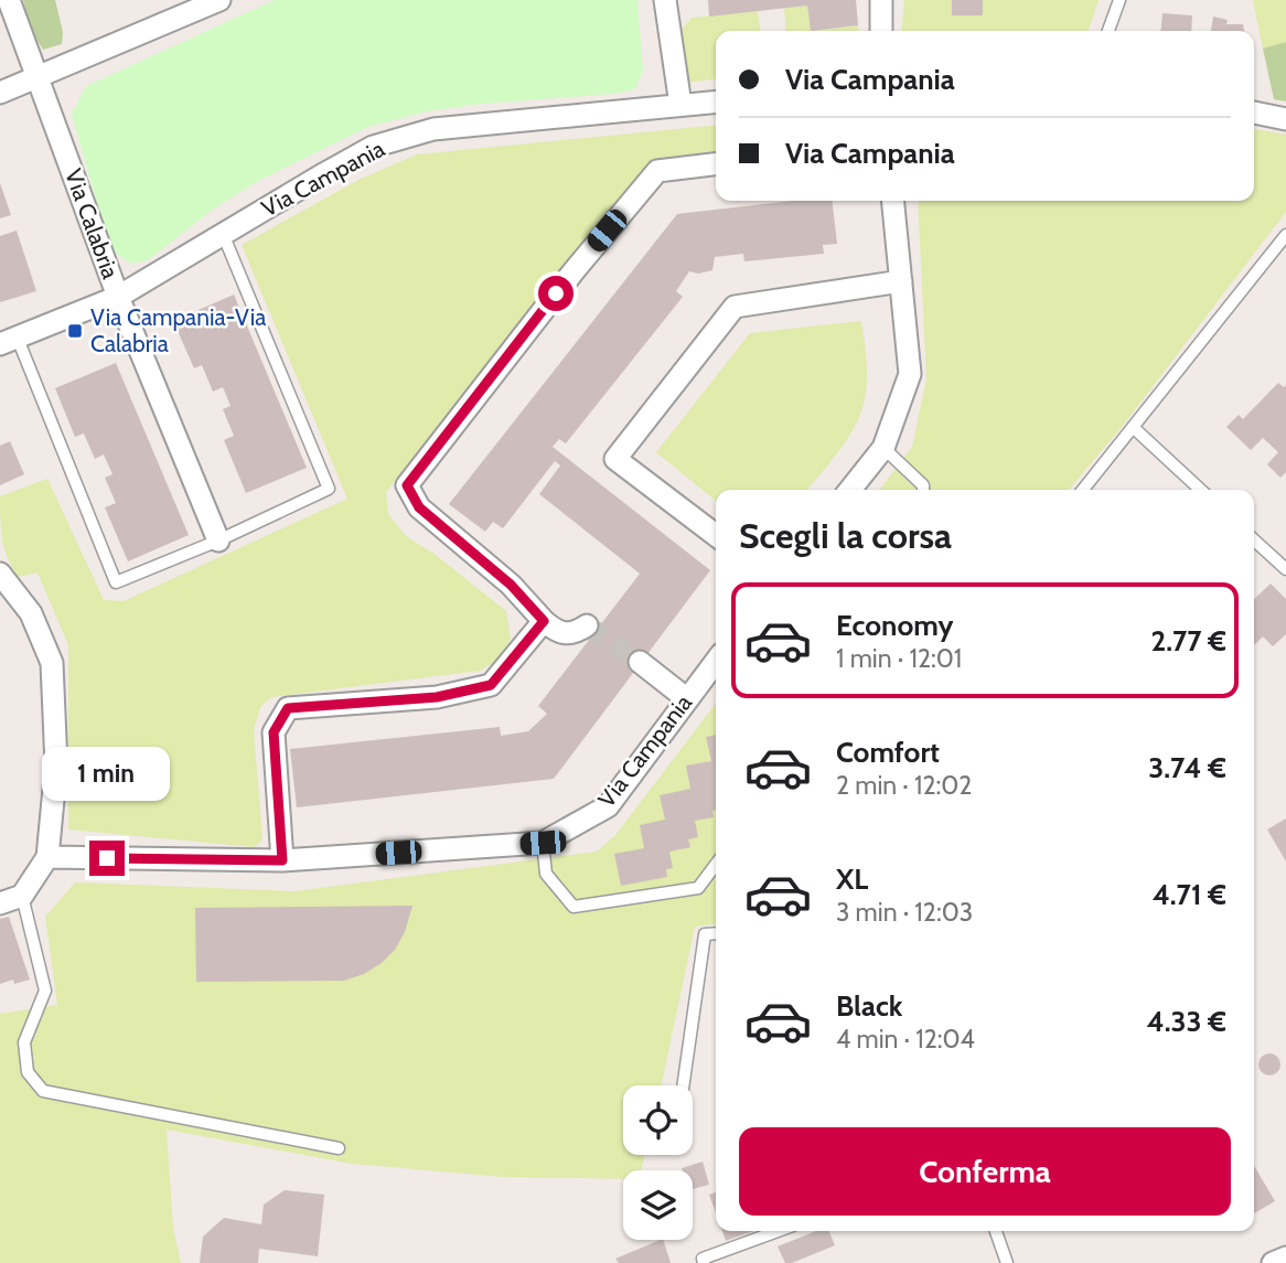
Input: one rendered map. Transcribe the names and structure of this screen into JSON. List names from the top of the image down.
{
  "streets": {
    "street": ["Via Campania", "Via Calabria"]
  },
  "crossings": [
    ["Via Campania", "Via Calabria"]
  ],
  "places": {
    "transit": ["Via Campania-Via Calabria"]
  },
  "page": {
    "banner": ["Via Campania", "Via Campania"],
    "heading": "Scegli la corsa",
    "list": [
      {
        "name": "Economy",
        "note": "1 min · 12:01",
        "value": "2.77 €"
      },
      {
        "name": "Comfort",
        "note": "2 min · 12:02",
        "value": "3.74 €"
      },
      {
        "name": "XL",
        "note": "3 min · 12:03",
        "value": "4.71 €"
      },
      {
        "name": "Black",
        "note": "4 min · 12:04",
        "value": "4.33 €"
      }
    ],
    "bubble": "1 min",
    "buttons": "Conferma"
  }
}
